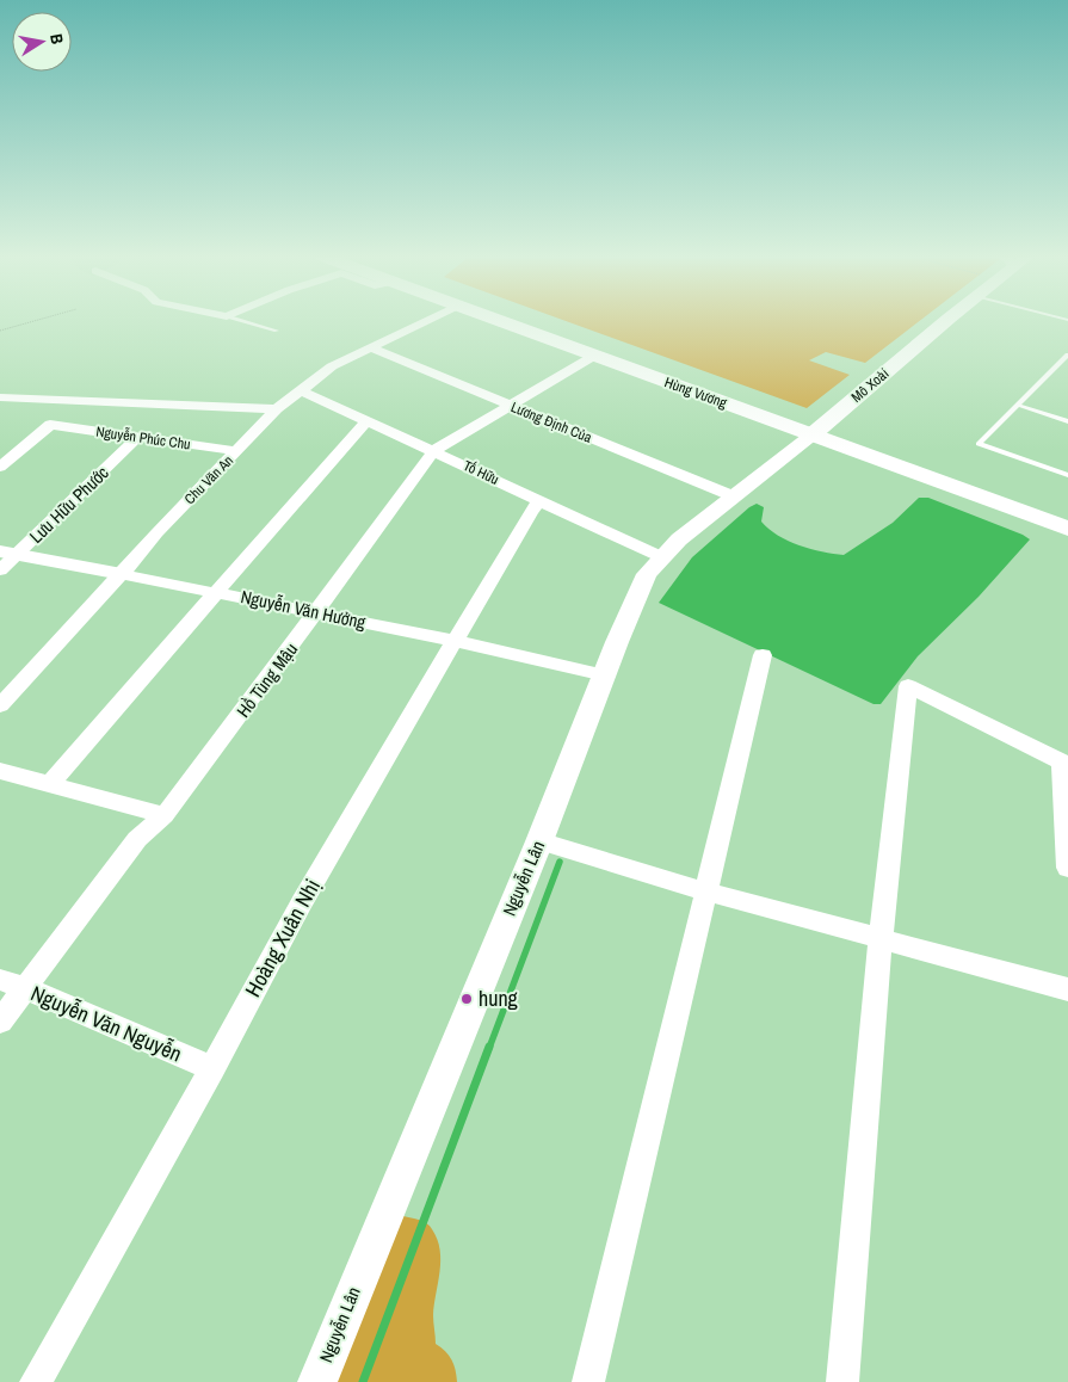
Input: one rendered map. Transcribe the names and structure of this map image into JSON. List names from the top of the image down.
{
  "streets": {
    "main road": ["Mô Xoài", "Hùng Vương"],
    "street": [
      "Lương Định Của",
      "Nguyễn Phúc Chu",
      "Tố Hữu",
      "Chu Văn An",
      "Lưu Hữu Phước",
      "Nguyễn Văn Hưởng",
      "Hồ Tùng Mậu",
      "Nguyễn Lân",
      "Hoàng Xuân Nhị",
      "Nguyễn Văn Nguyễn"
    ]
  },
  "crossings": [
    ["Mô Xoài", "Hùng Vương"],
    ["Mô Xoài", "Nguyễn Lân"],
    ["Hùng Vương", "Hồ Tùng Mậu"],
    ["Hùng Vương", "Nguyễn Lân"],
    ["Lương Định Của", "Chu Văn An"],
    ["Lương Định Của", "Hồ Tùng Mậu"],
    ["Lương Định Của", "Nguyễn Lân"],
    ["Nguyễn Phúc Chu", "Chu Văn An"],
    ["Nguyễn Phúc Chu", "Lưu Hữu Phước"],
    ["Tố Hữu", "Chu Văn An"],
    ["Tố Hữu", "Hồ Tùng Mậu"],
    ["Tố Hữu", "Nguyễn Lân"],
    ["Tố Hữu", "Hoàng Xuân Nhị"],
    ["Chu Văn An", "Nguyễn Văn Hưởng"],
    ["Lưu Hữu Phước", "Nguyễn Văn Hưởng"],
    ["Nguyễn Văn Hưởng", "Hồ Tùng Mậu"],
    ["Nguyễn Văn Hưởng", "Nguyễn Lân"],
    ["Nguyễn Văn Hưởng", "Hoàng Xuân Nhị"],
    ["Hồ Tùng Mậu", "Nguyễn Văn Nguyễn"],
    ["Hoàng Xuân Nhị", "Nguyễn Văn Nguyễn"]
  ],
  "places": ["hung"],
  "north": "right"
}
